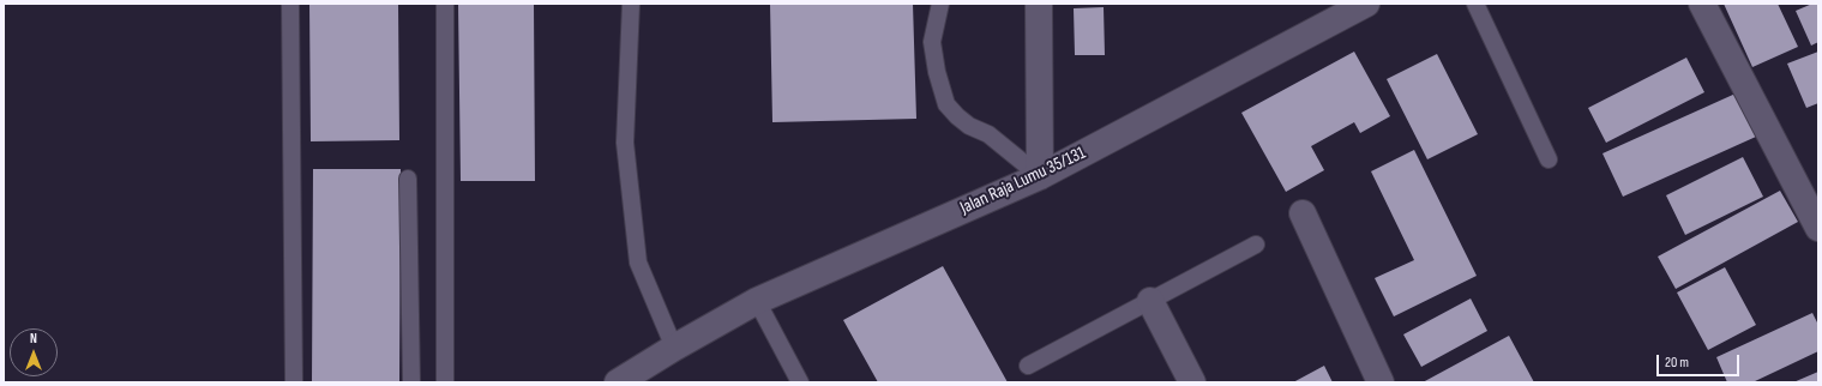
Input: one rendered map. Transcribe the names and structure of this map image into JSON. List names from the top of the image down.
{
  "streets": {
    "street": ["Jalan Raja Lumu 35/131"]
  },
  "scale_bar": "20 m",
  "north": "top"
}
